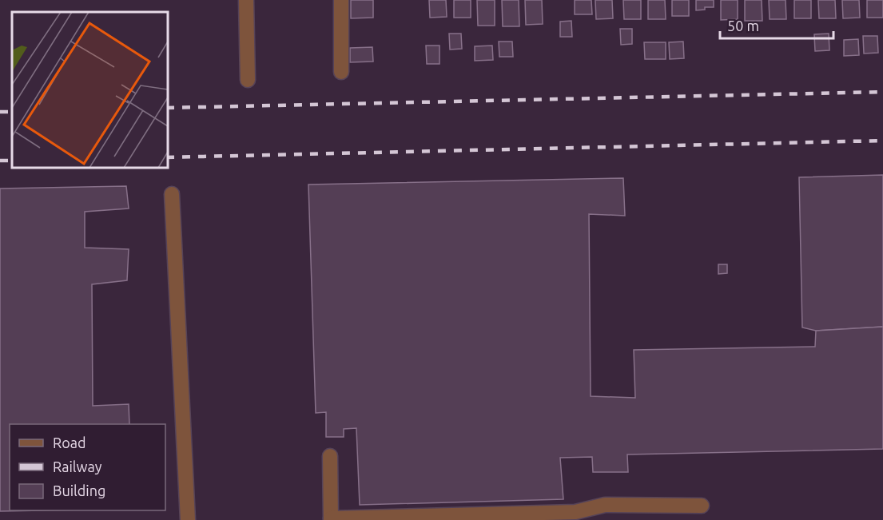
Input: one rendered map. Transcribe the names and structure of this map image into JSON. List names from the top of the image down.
{
  "legend": ["Road", "Railway", "Building"],
  "scale_bar": "50 m"
}
